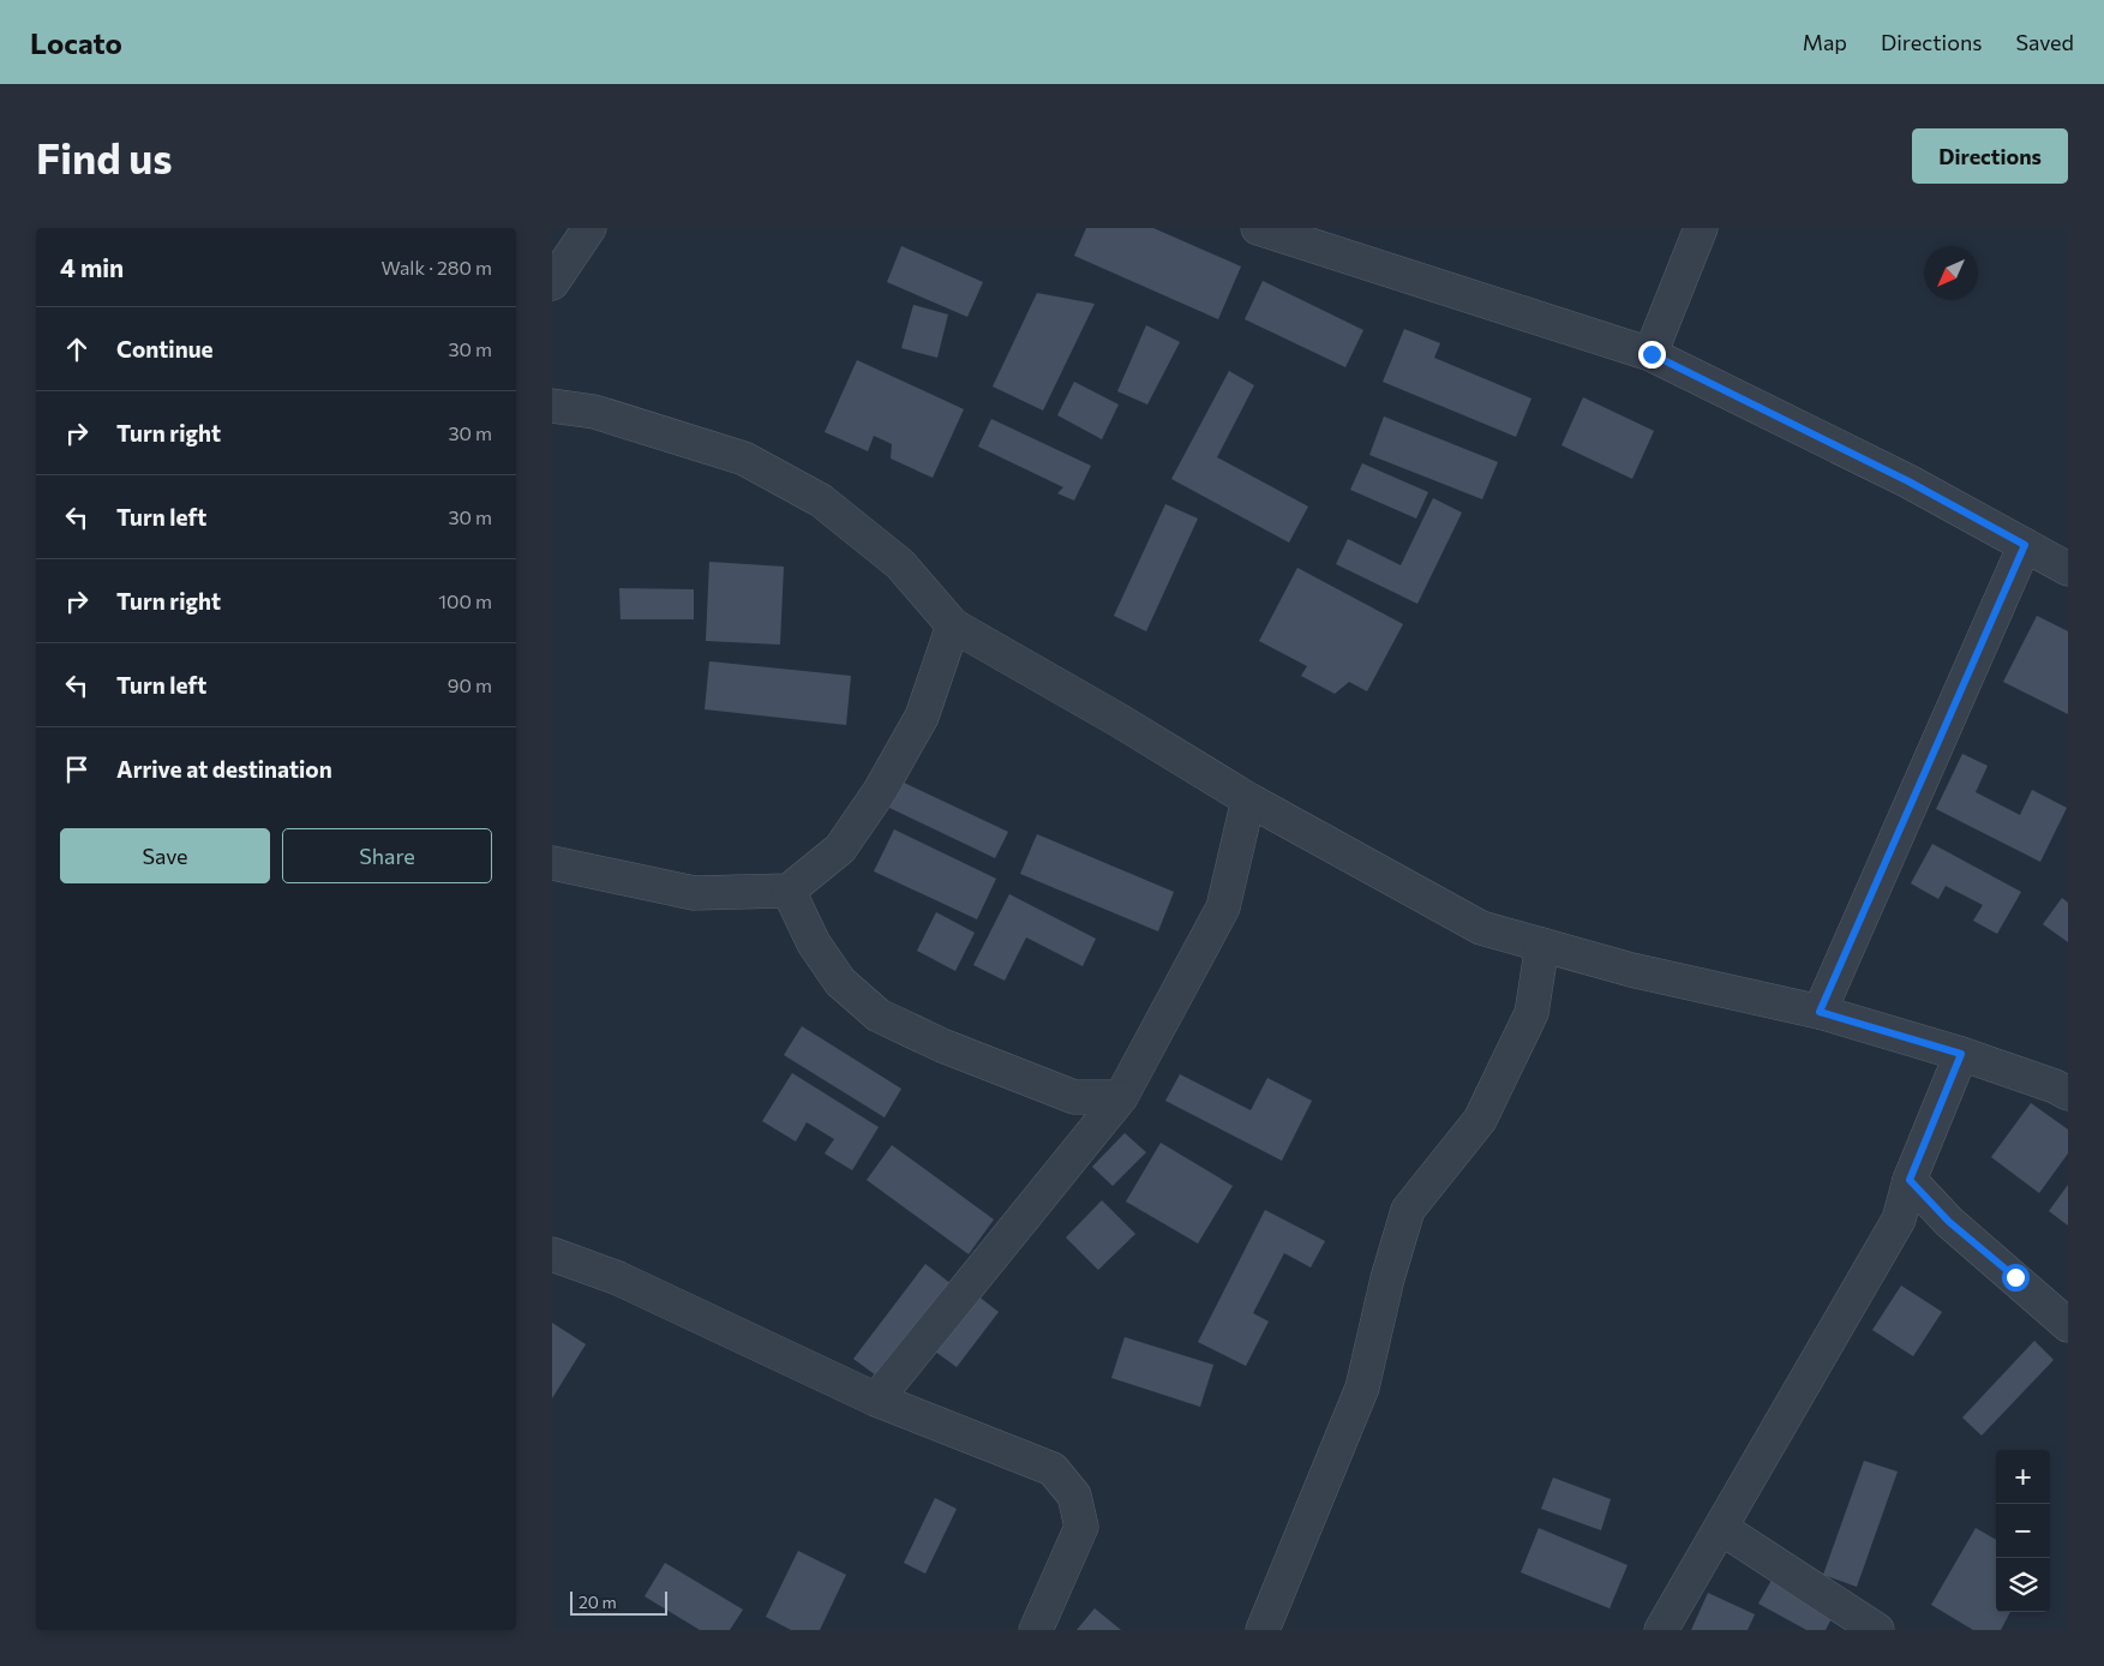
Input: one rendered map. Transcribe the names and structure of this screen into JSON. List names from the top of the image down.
{
  "scale_bar": "20 m",
  "north": "bottom left",
  "page": {
    "header": "Locato",
    "nav": ["Map", "Directions", "Saved"],
    "buttons": [
      "Directions",
      ["Save", "Share"]
    ],
    "title": "Find us",
    "heading": ["4 min", "Walk · 280 m"],
    "list": [
      ["Continue", "30 m"],
      ["Turn right", "30 m"],
      ["Turn left", "30 m"],
      ["Turn right", "100 m"],
      ["Turn left", "90 m"],
      "Arrive at destination"
    ],
    "map_buttons": ["+", "−"],
    "scale": "20 m"
  }
}
